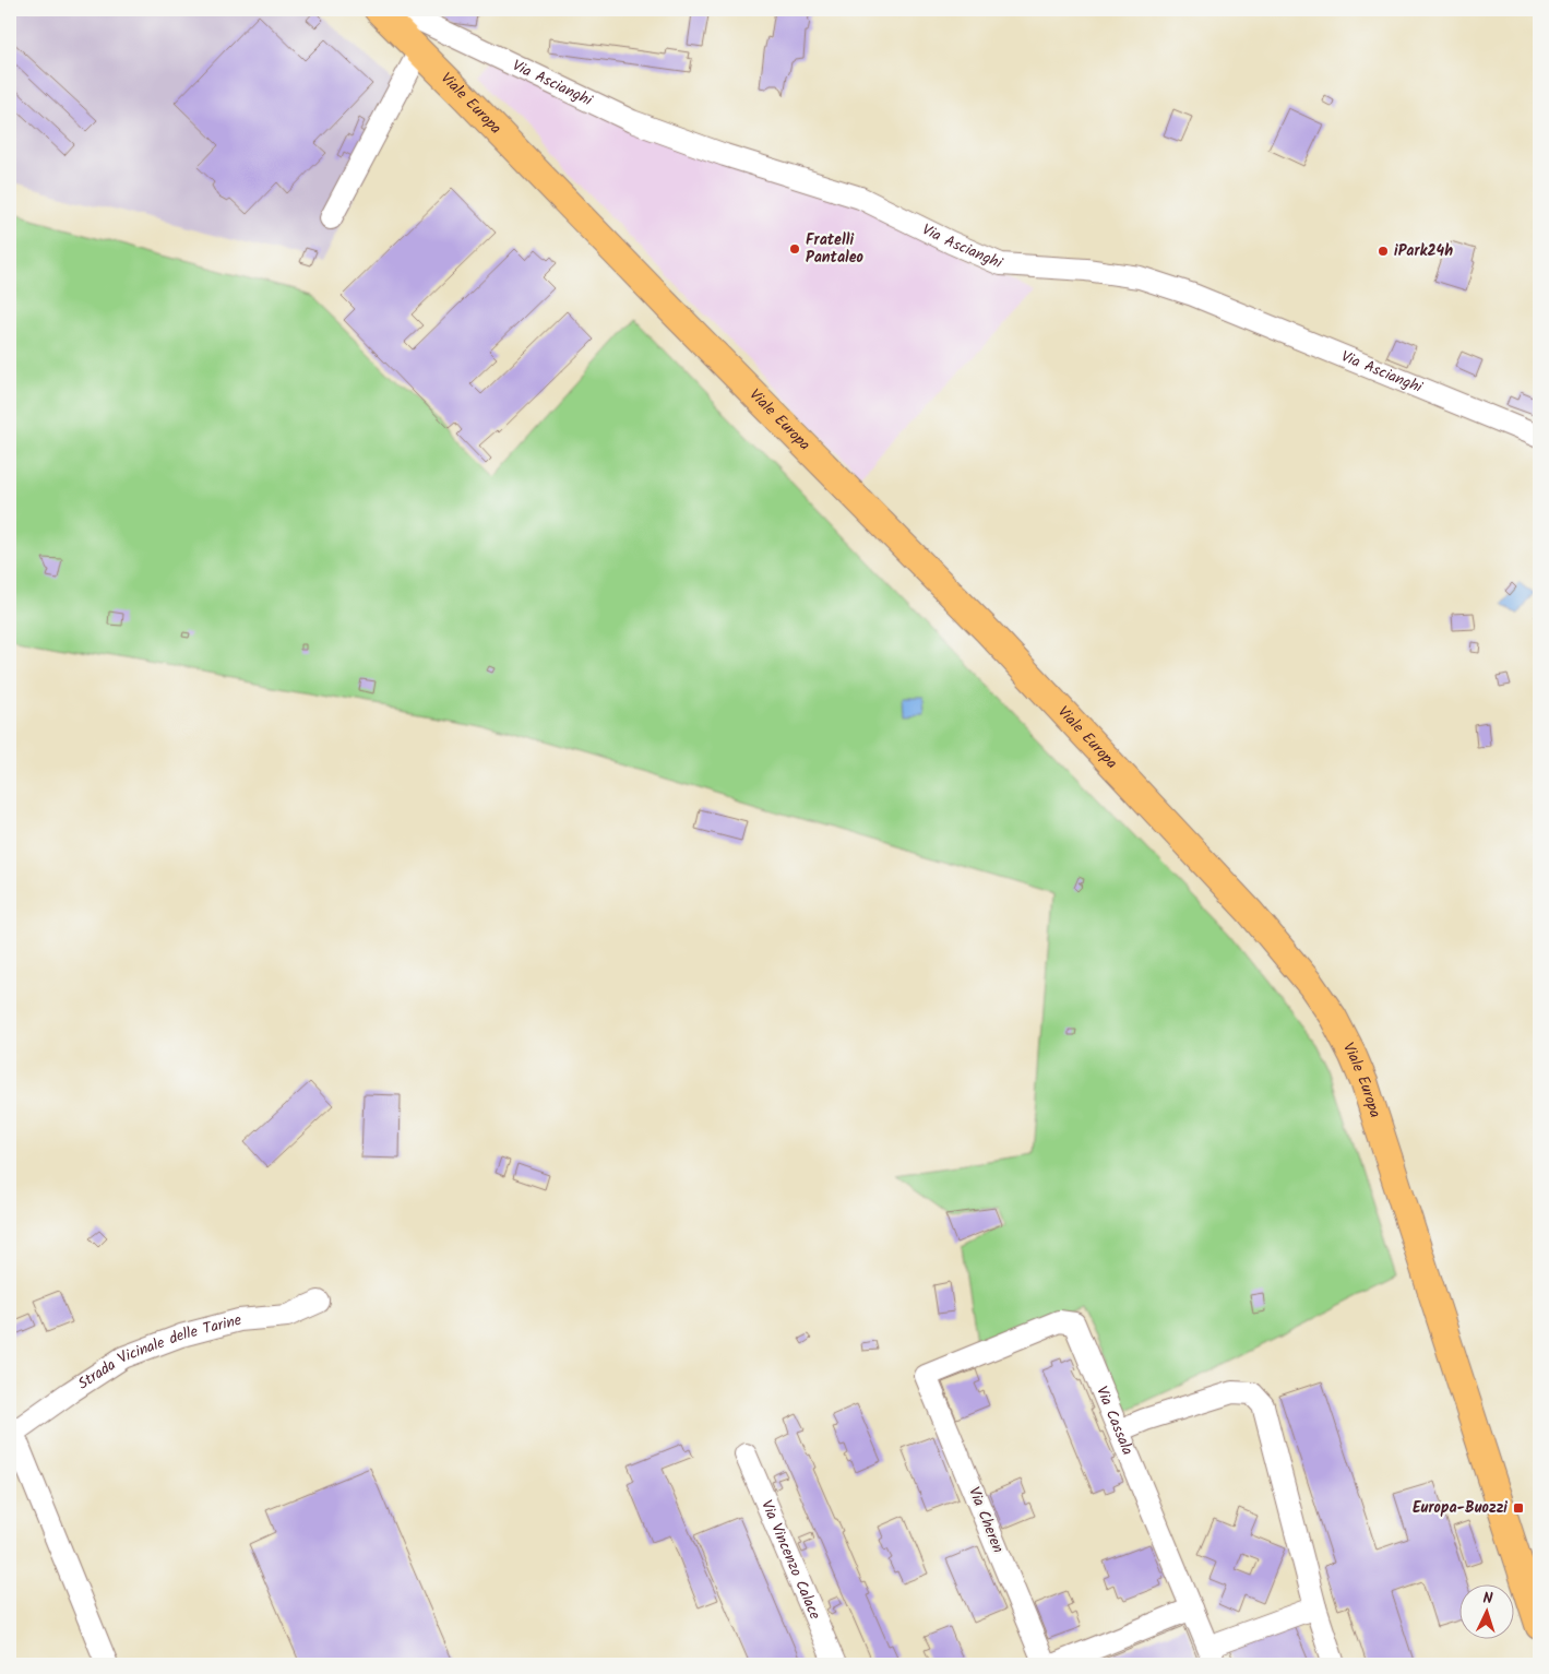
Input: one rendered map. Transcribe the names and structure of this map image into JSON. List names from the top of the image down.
{
  "streets": {
    "main road": ["Viale Europa"],
    "street": [
      "Via Ascianghi",
      "Strada Vicinale delle Tarine",
      "Via Cassala",
      "Via Cheren",
      "Via Vincenzo Calace"
    ]
  },
  "crossings": [
    ["Via Cassala", "Via Cheren"]
  ],
  "places": {
    "other": ["Fratelli Pantaleo", "iPark24h"],
    "transit": ["Europa-Buozzi"]
  },
  "north": "top"
}
